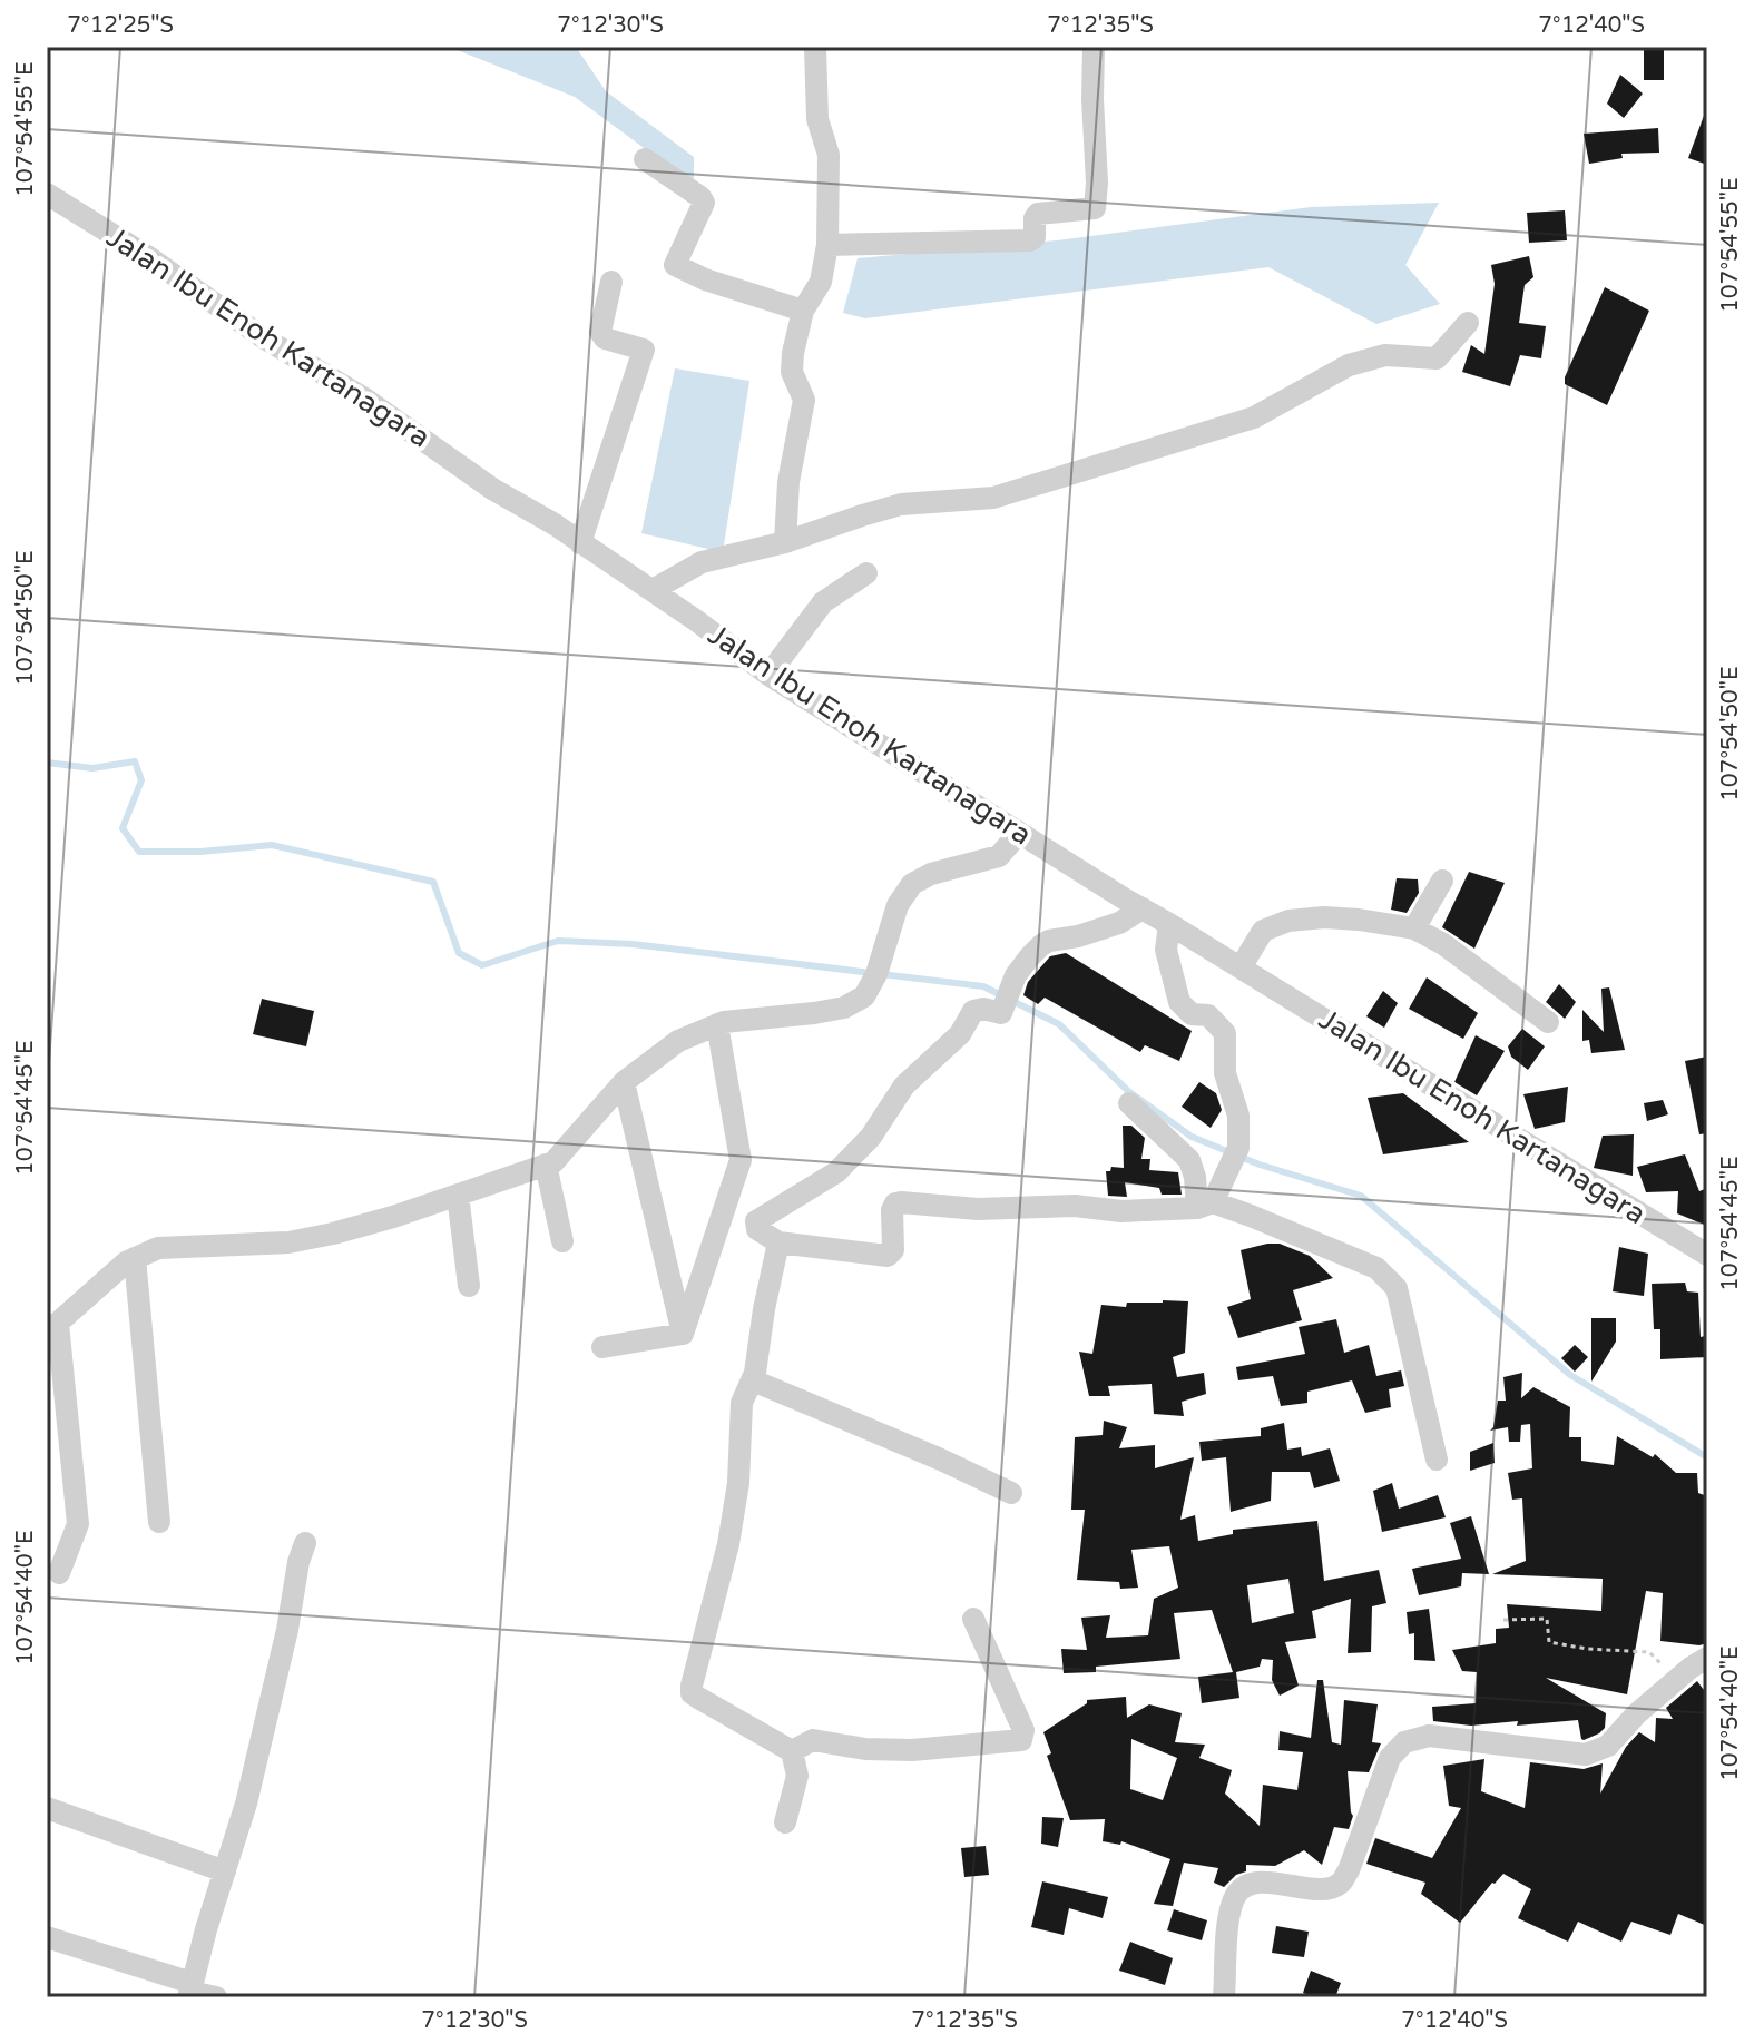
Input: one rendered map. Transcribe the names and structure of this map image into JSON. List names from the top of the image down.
{
  "streets": {
    "street": ["Jalan Ibu Enoh Kartanagara"]
  },
  "coordinates": [
    "7°12'25\"S",
    "7°12'30\"S",
    "7°12'35\"S",
    "7°12'40\"S",
    "107°54'55\"E",
    "107°54'50\"E",
    "107°54'45\"E",
    "107°54'40\"E"
  ]
}
